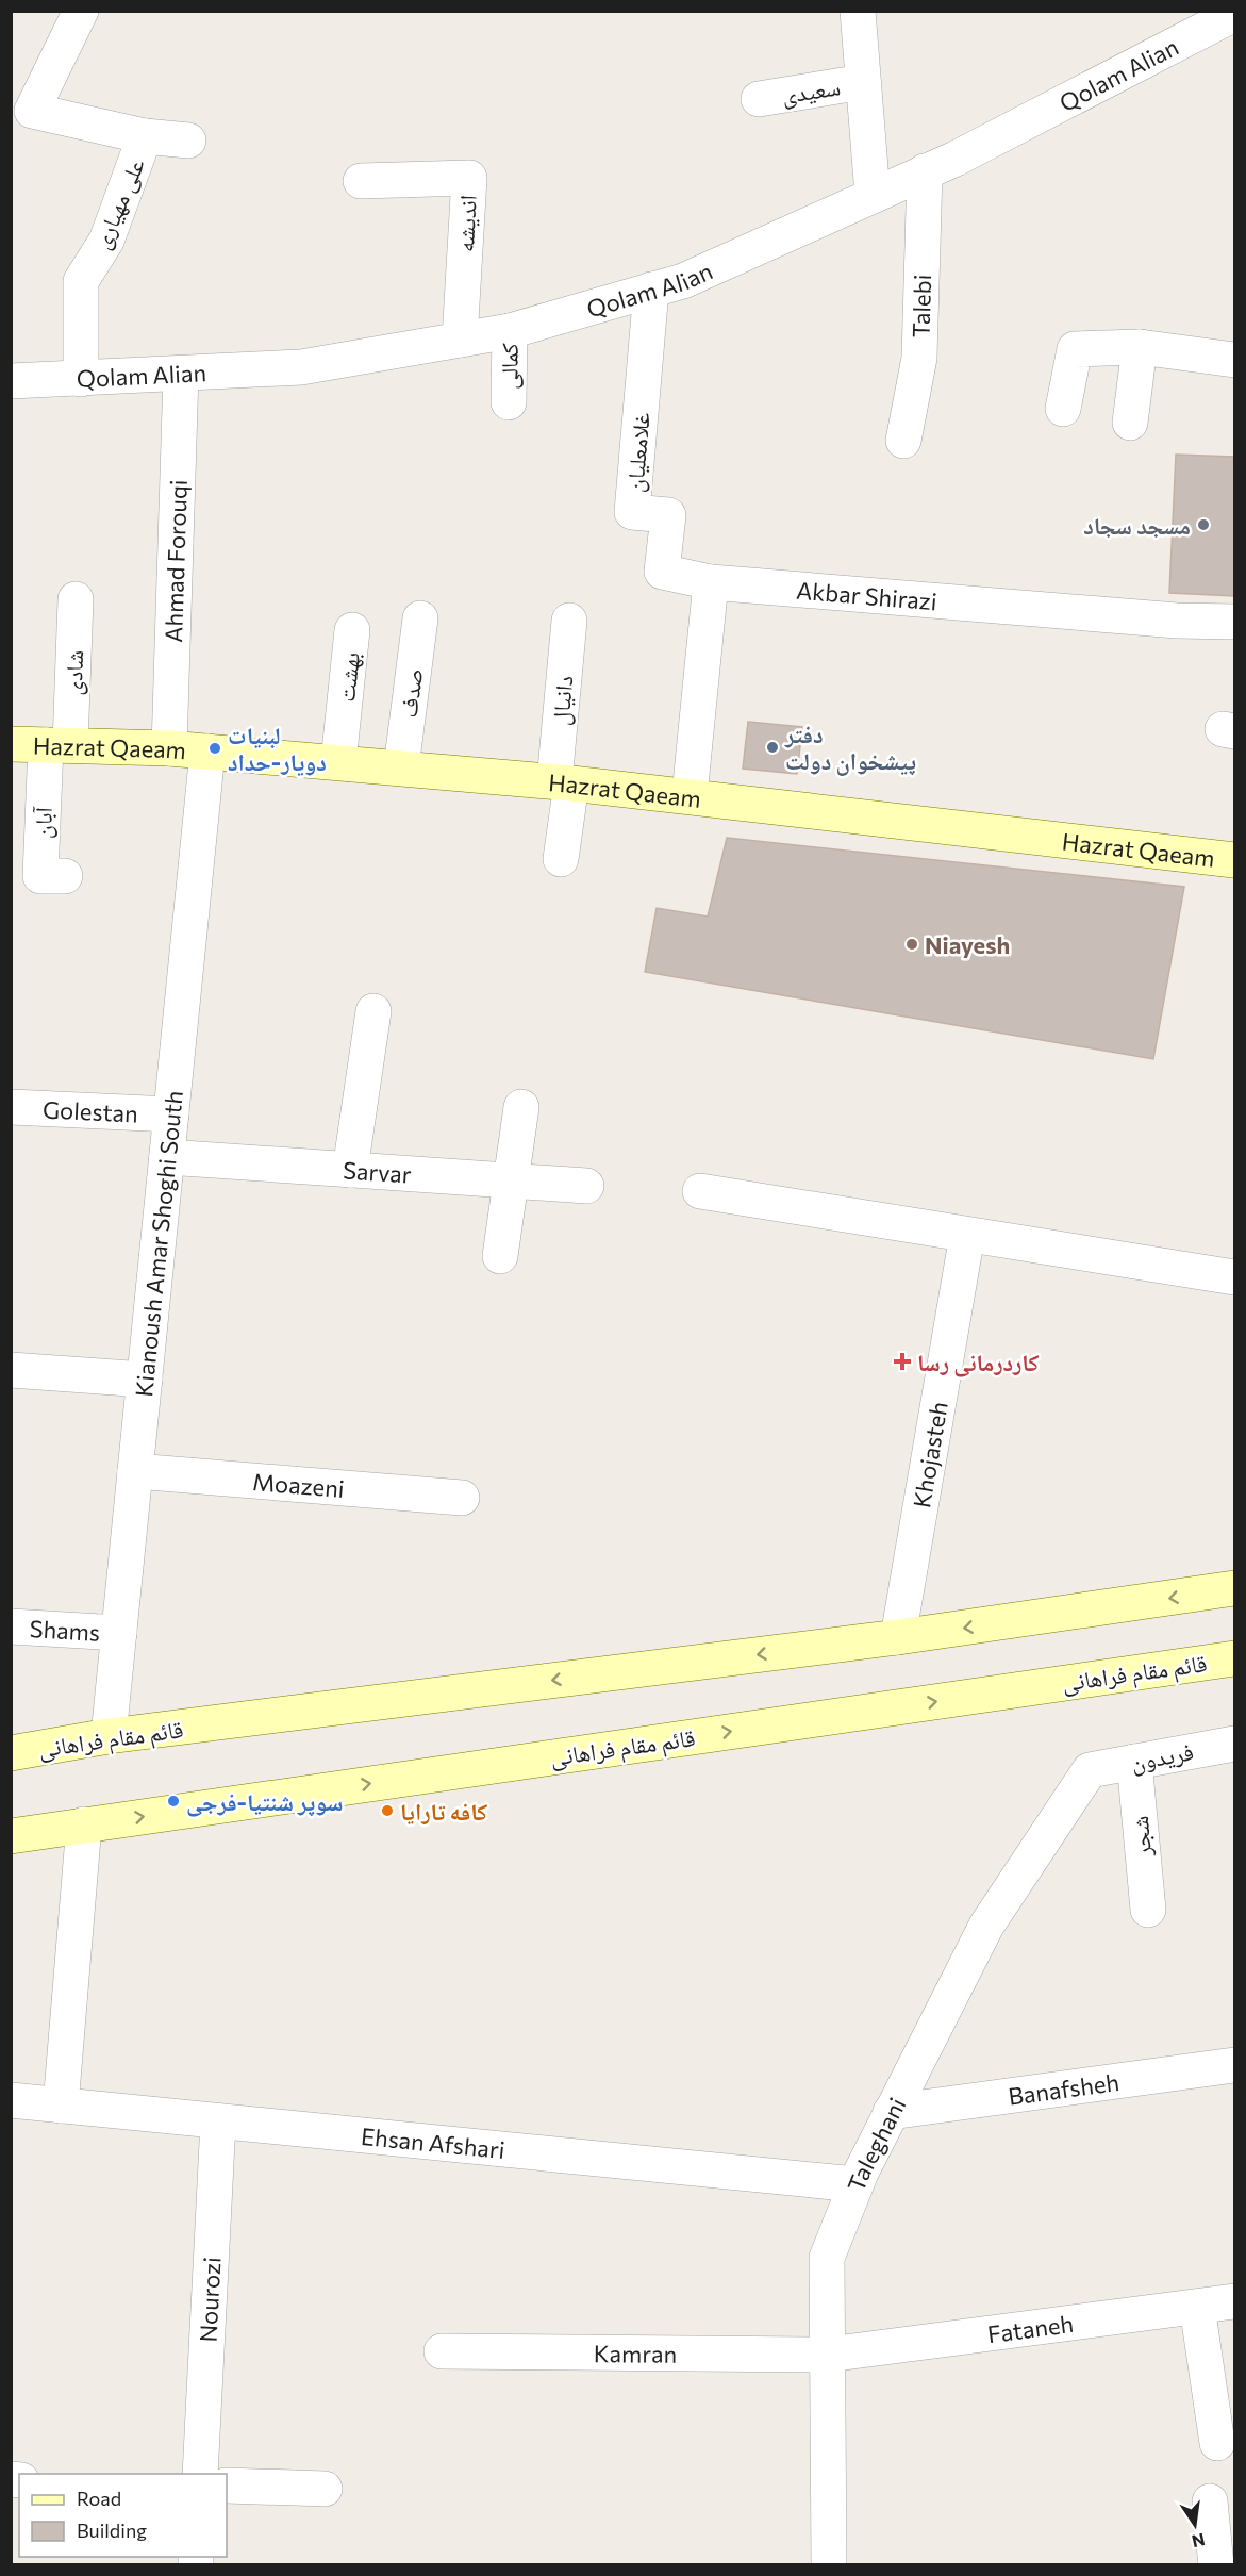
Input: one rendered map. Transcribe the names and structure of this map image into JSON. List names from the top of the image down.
{
  "streets": {
    "main road": ["Hazrat Qaeam", "قائم مقام فراهانی"],
    "street": [
      "Qolam Alian",
      "سعیدی",
      "علی مهیاری",
      "اندیشه",
      "Talebi",
      "کمالی",
      "غلامعلیان",
      "Ahmad Forouqi",
      "Akbar Shirazi",
      "شادی",
      "بهشت",
      "صدف",
      "دانیال",
      "آبان",
      "Golestan",
      "Sarvar",
      "Kianoush Amar Shoghi South",
      "Khojasteh",
      "Moazeni",
      "Shams",
      "فریدون",
      "شجر",
      "Banafsheh",
      "Ehsan Afshari",
      "Taleghani",
      "Nourozi",
      "Fataneh",
      "Kamran"
    ]
  },
  "crossings": [
    ["Qolam Alian", "علی مهیاری"],
    ["Qolam Alian", "اندیشه"],
    ["Qolam Alian", "Talebi"],
    ["Qolam Alian", "کمالی"],
    ["Qolam Alian", "غلامعلیان"],
    ["Qolam Alian", "Ahmad Forouqi"],
    ["غلامعلیان", "Akbar Shirazi"],
    ["Ahmad Forouqi", "Hazrat Qaeam"],
    ["شادی", "Hazrat Qaeam"],
    ["شادی", "آبان"],
    ["بهشت", "Hazrat Qaeam"],
    ["صدف", "Hazrat Qaeam"],
    ["دانیال", "Hazrat Qaeam"],
    ["Hazrat Qaeam", "آبان"],
    ["Hazrat Qaeam", "Kianoush Amar Shoghi South"],
    ["Golestan", "Kianoush Amar Shoghi South"],
    ["Sarvar", "Kianoush Amar Shoghi South"],
    ["Kianoush Amar Shoghi South", "Moazeni"],
    ["Kianoush Amar Shoghi South", "Shams"],
    ["Kianoush Amar Shoghi South", "قائم مقام فراهانی"],
    ["Khojasteh", "قائم مقام فراهانی"],
    ["فریدون", "شجر"],
    ["فریدون", "Taleghani"],
    ["Banafsheh", "Taleghani"],
    ["Ehsan Afshari", "Taleghani"],
    ["Ehsan Afshari", "Nourozi"],
    ["Taleghani", "Fataneh"],
    ["Taleghani", "Kamran"],
    ["Fataneh", "Kamran"]
  ],
  "places": {
    "other": [
      "مسجد سجاد",
      "دفتر پیشخوان دولت",
      "لبنیات دویار-حداد",
      "Niayesh",
      "سوپر شنتیا-فرجی",
      "کافه تارایا"
    ],
    "health": ["کاردرمانی رسا"]
  },
  "legend": ["Road", "Building"],
  "north": "bottom"
}
